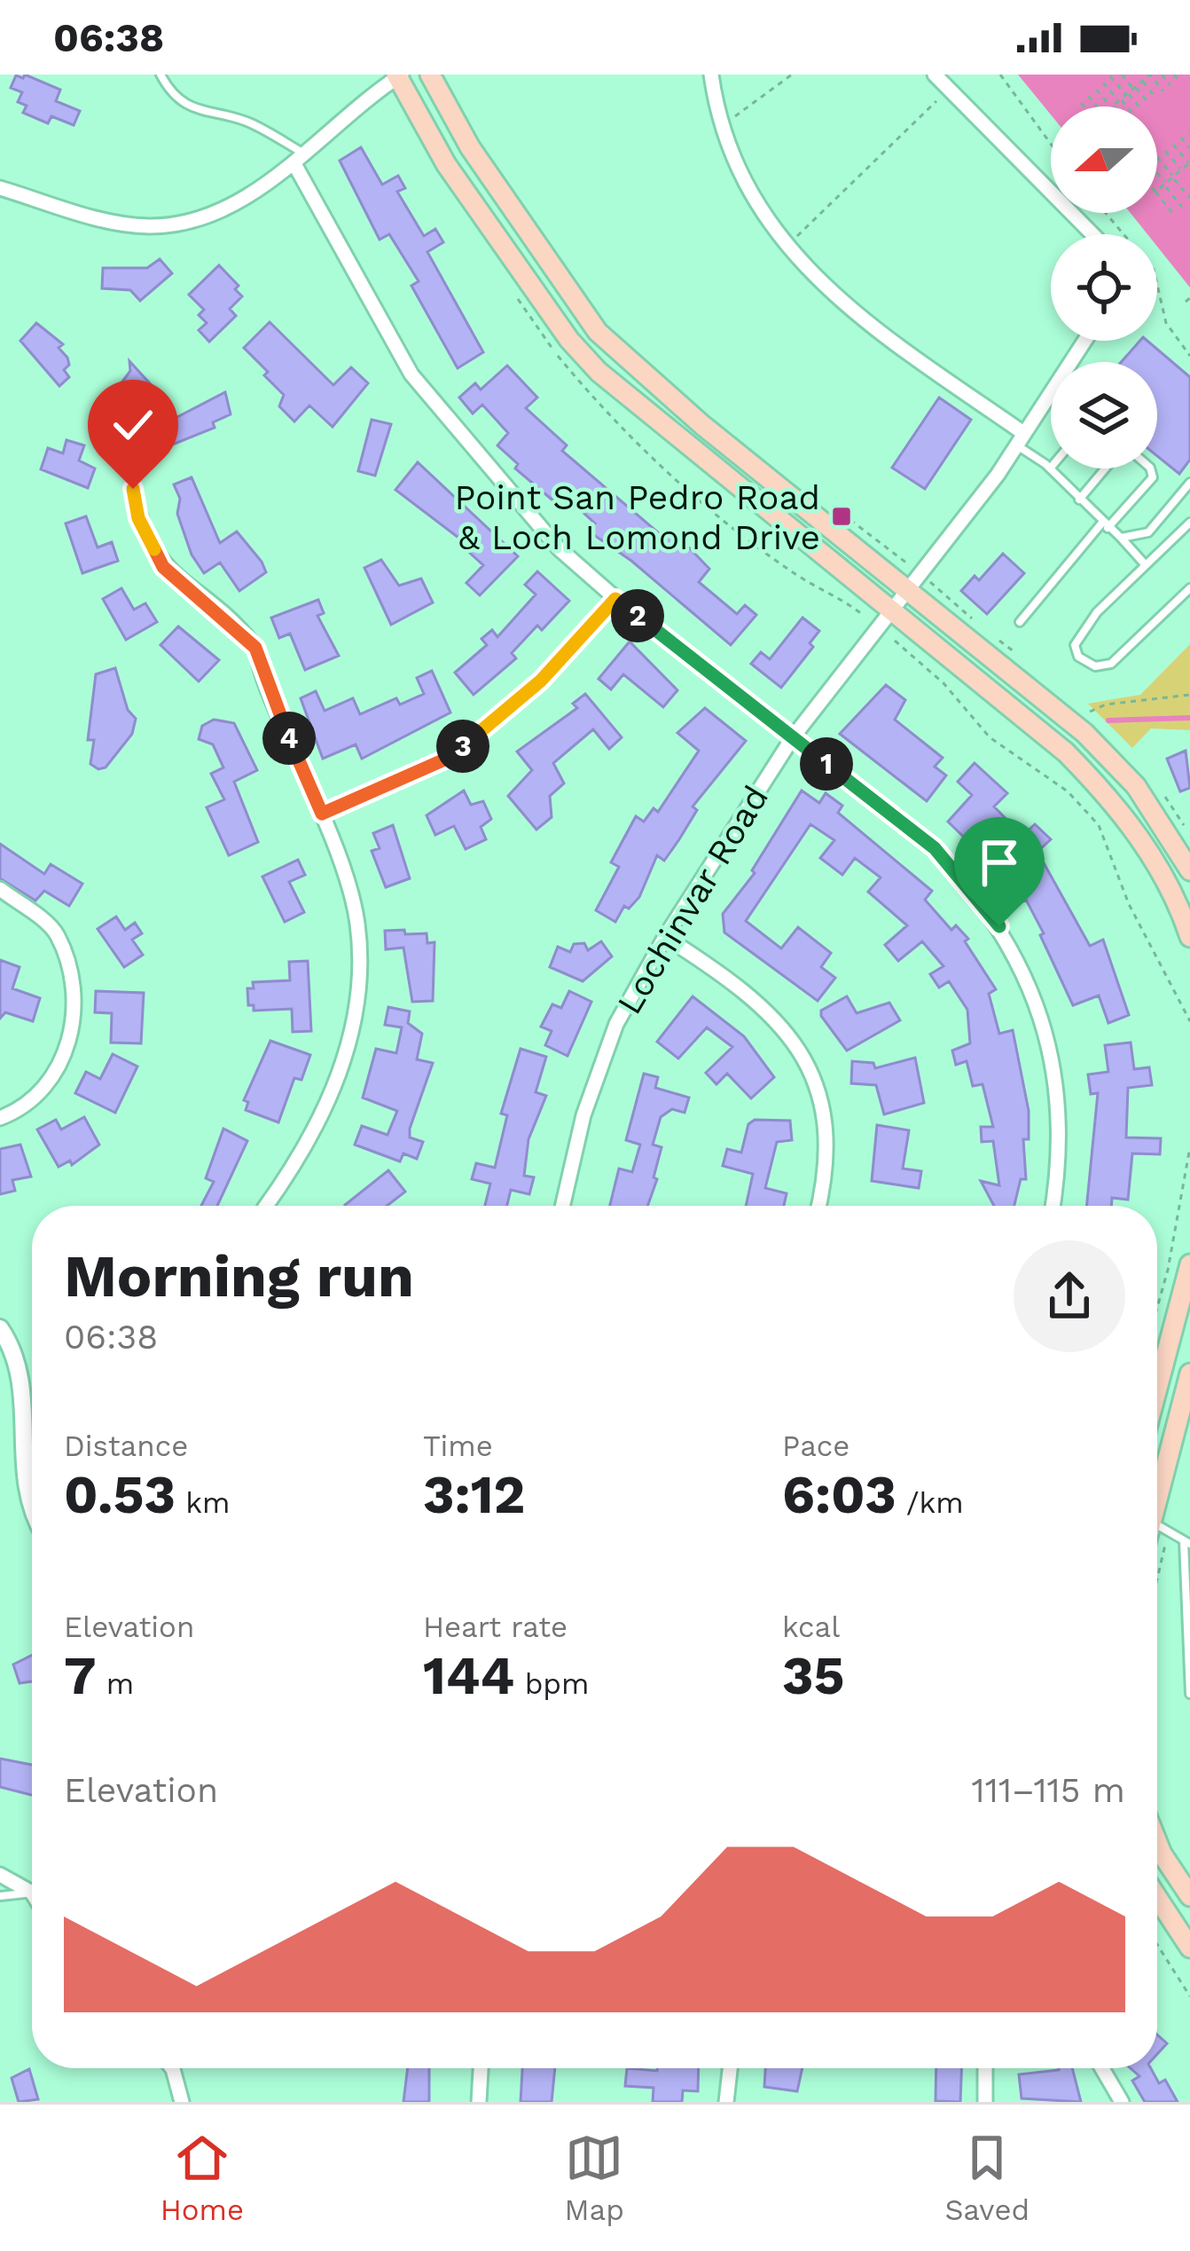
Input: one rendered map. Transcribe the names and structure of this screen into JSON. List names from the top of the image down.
{
  "streets": {
    "street": ["Lochinvar Road"]
  },
  "places": {
    "transit": ["Point San Pedro Road & Loch Lomond Drive"]
  },
  "north": "left",
  "page": {
    "status": "06:38",
    "pins": [
      "2",
      "4",
      "3",
      "1"
    ],
    "heading": ["Morning run", "06:38"],
    "stats": [
      ["Distance", "0.53 km"],
      ["Time", "3:12"],
      ["Pace", "6:03 /km"],
      ["Elevation", "7 m"],
      ["Heart rate", "144 bpm"],
      ["kcal", "35"]
    ],
    "chart": ["Elevation", "111–115 m"],
    "tabs": ["Home", "Map", "Saved"]
  }
}
